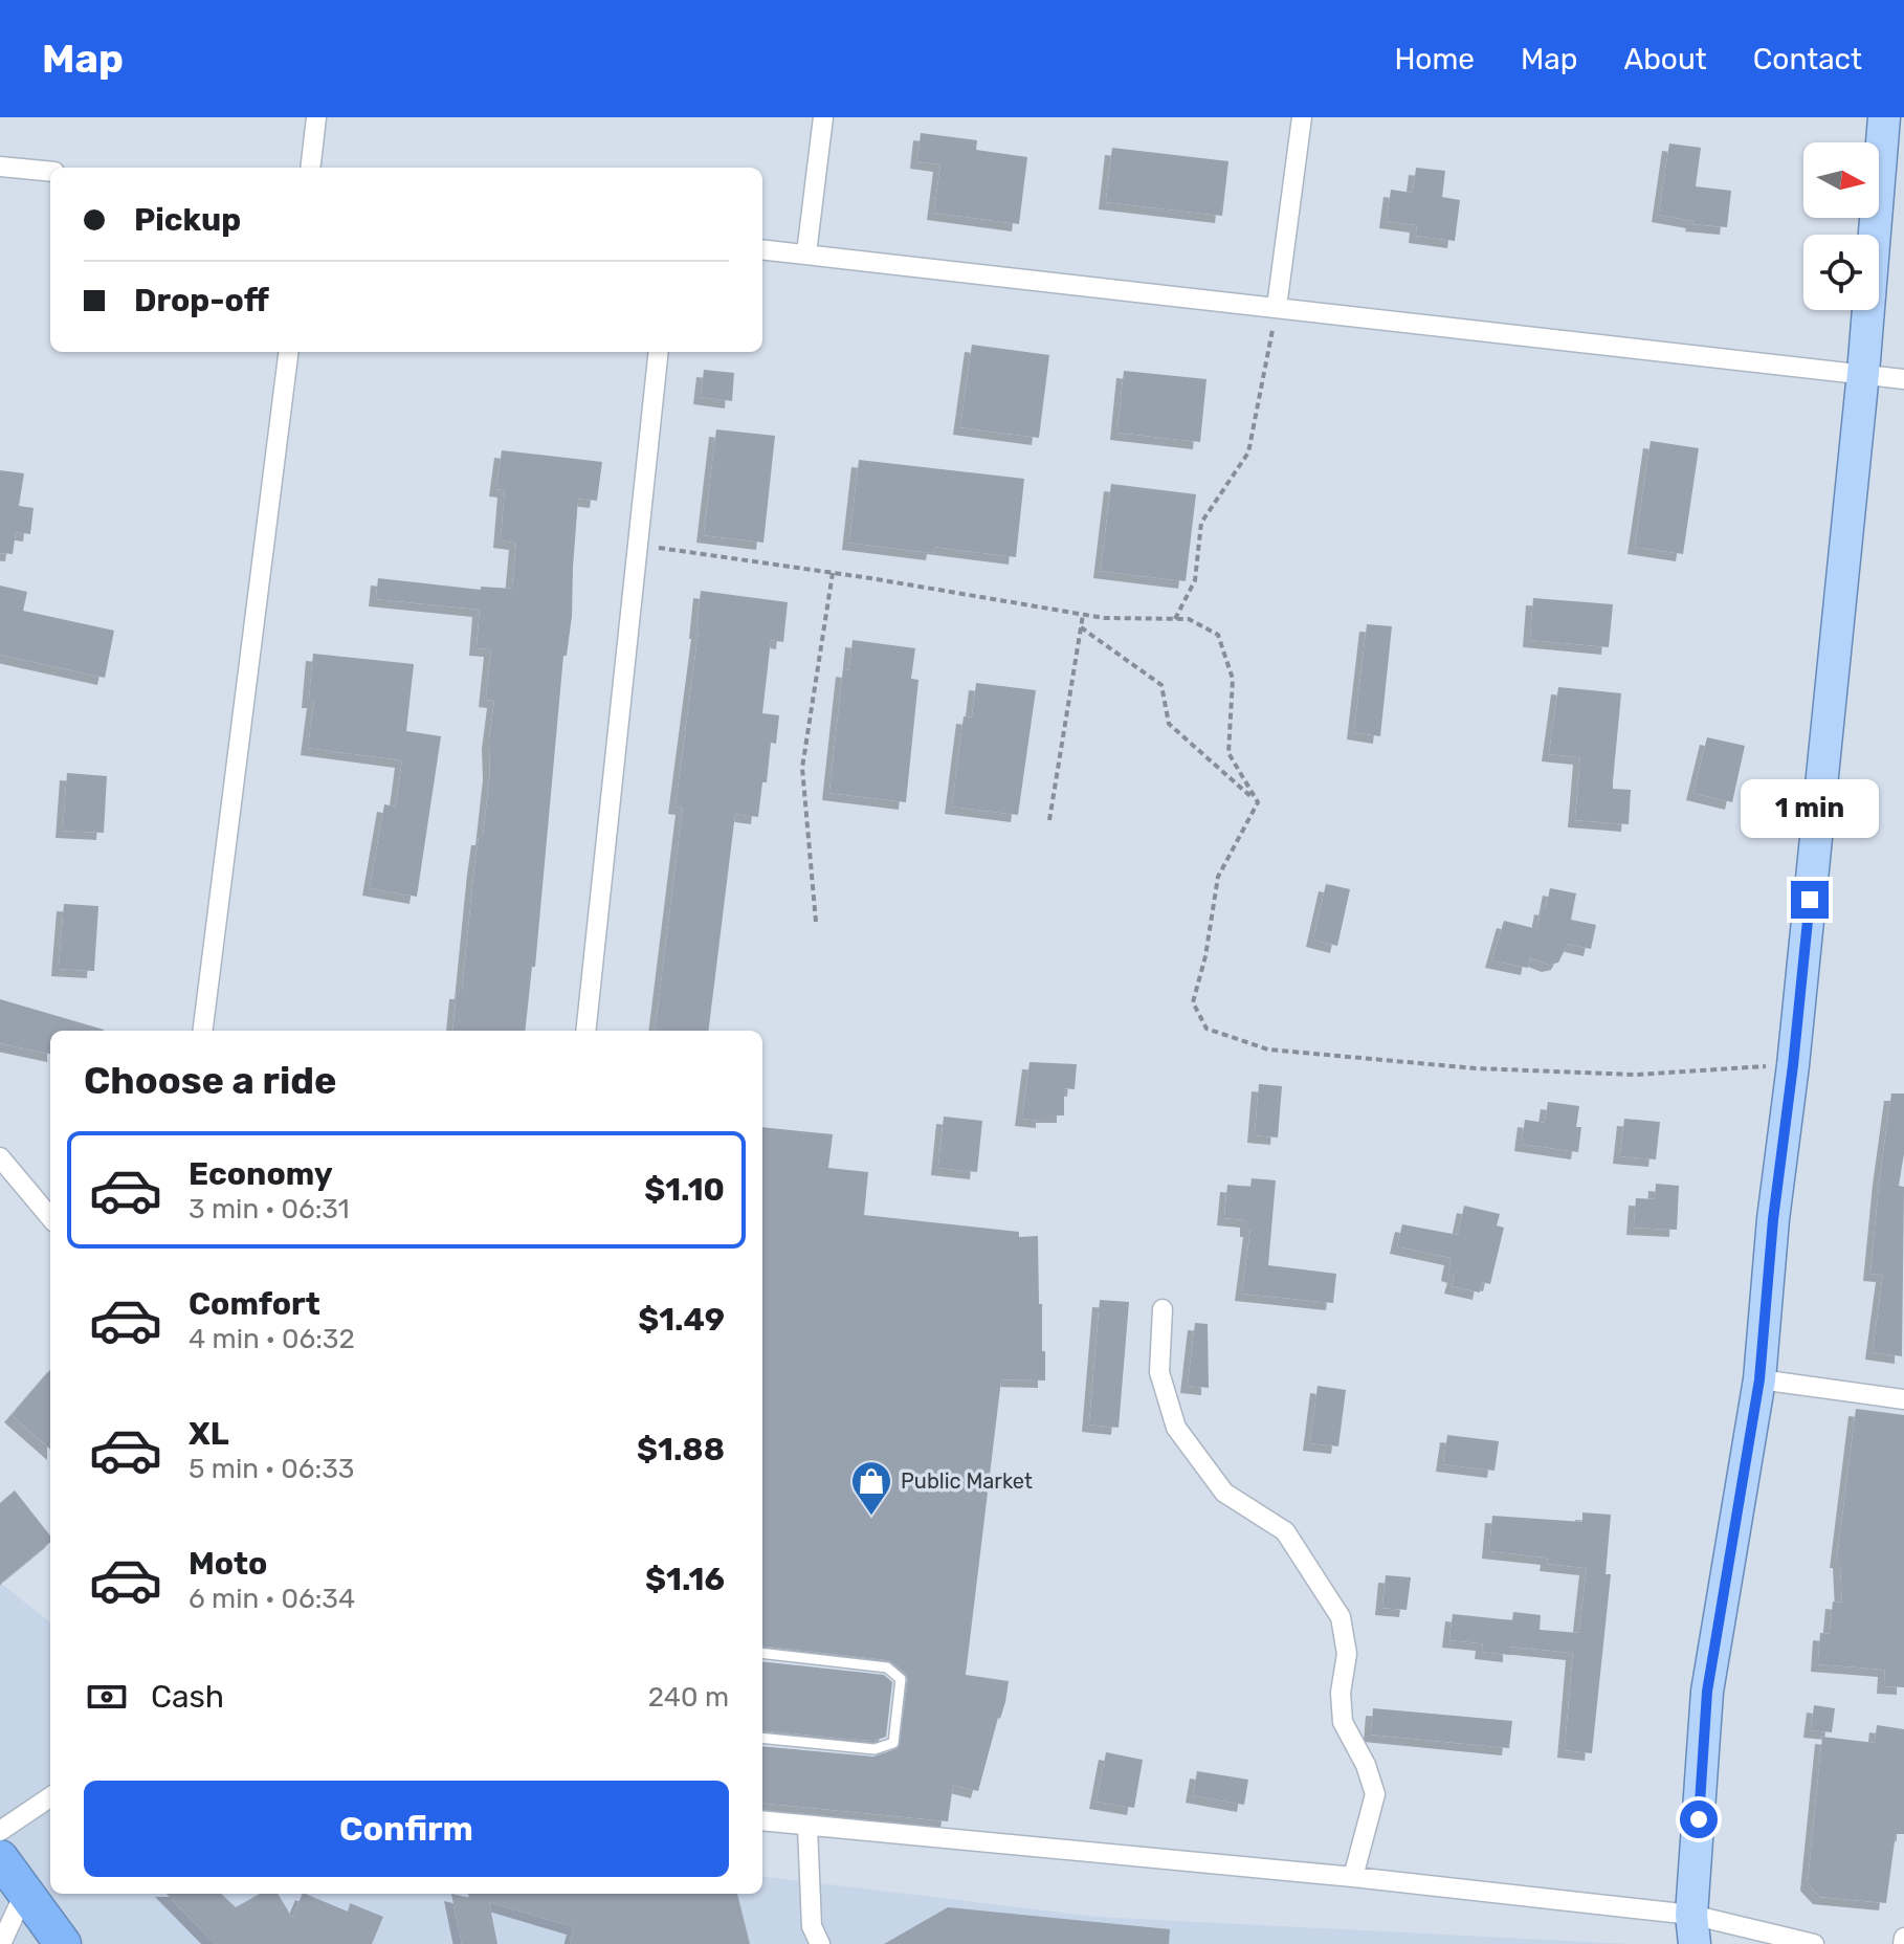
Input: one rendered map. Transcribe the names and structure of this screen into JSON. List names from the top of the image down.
{
  "places": {
    "shop": ["Public Market"]
  },
  "north": "right",
  "page": {
    "header": "Map",
    "nav": [
      "Home",
      "Map",
      "About",
      "Contact"
    ],
    "banner": ["Pickup", "Drop-off"],
    "bubble": "1 min",
    "heading": "Choose a ride",
    "list": [
      {
        "name": "Economy",
        "note": "3 min · 06:31",
        "value": "$1.10"
      },
      {
        "name": "Comfort",
        "note": "4 min · 06:32",
        "value": "$1.49"
      },
      {
        "name": "XL",
        "note": "5 min · 06:33",
        "value": "$1.88"
      },
      {
        "name": "Moto",
        "note": "6 min · 06:34",
        "value": "$1.16"
      }
    ],
    "pay": ["Cash", "240 m"],
    "buttons": "Confirm"
  }
}
